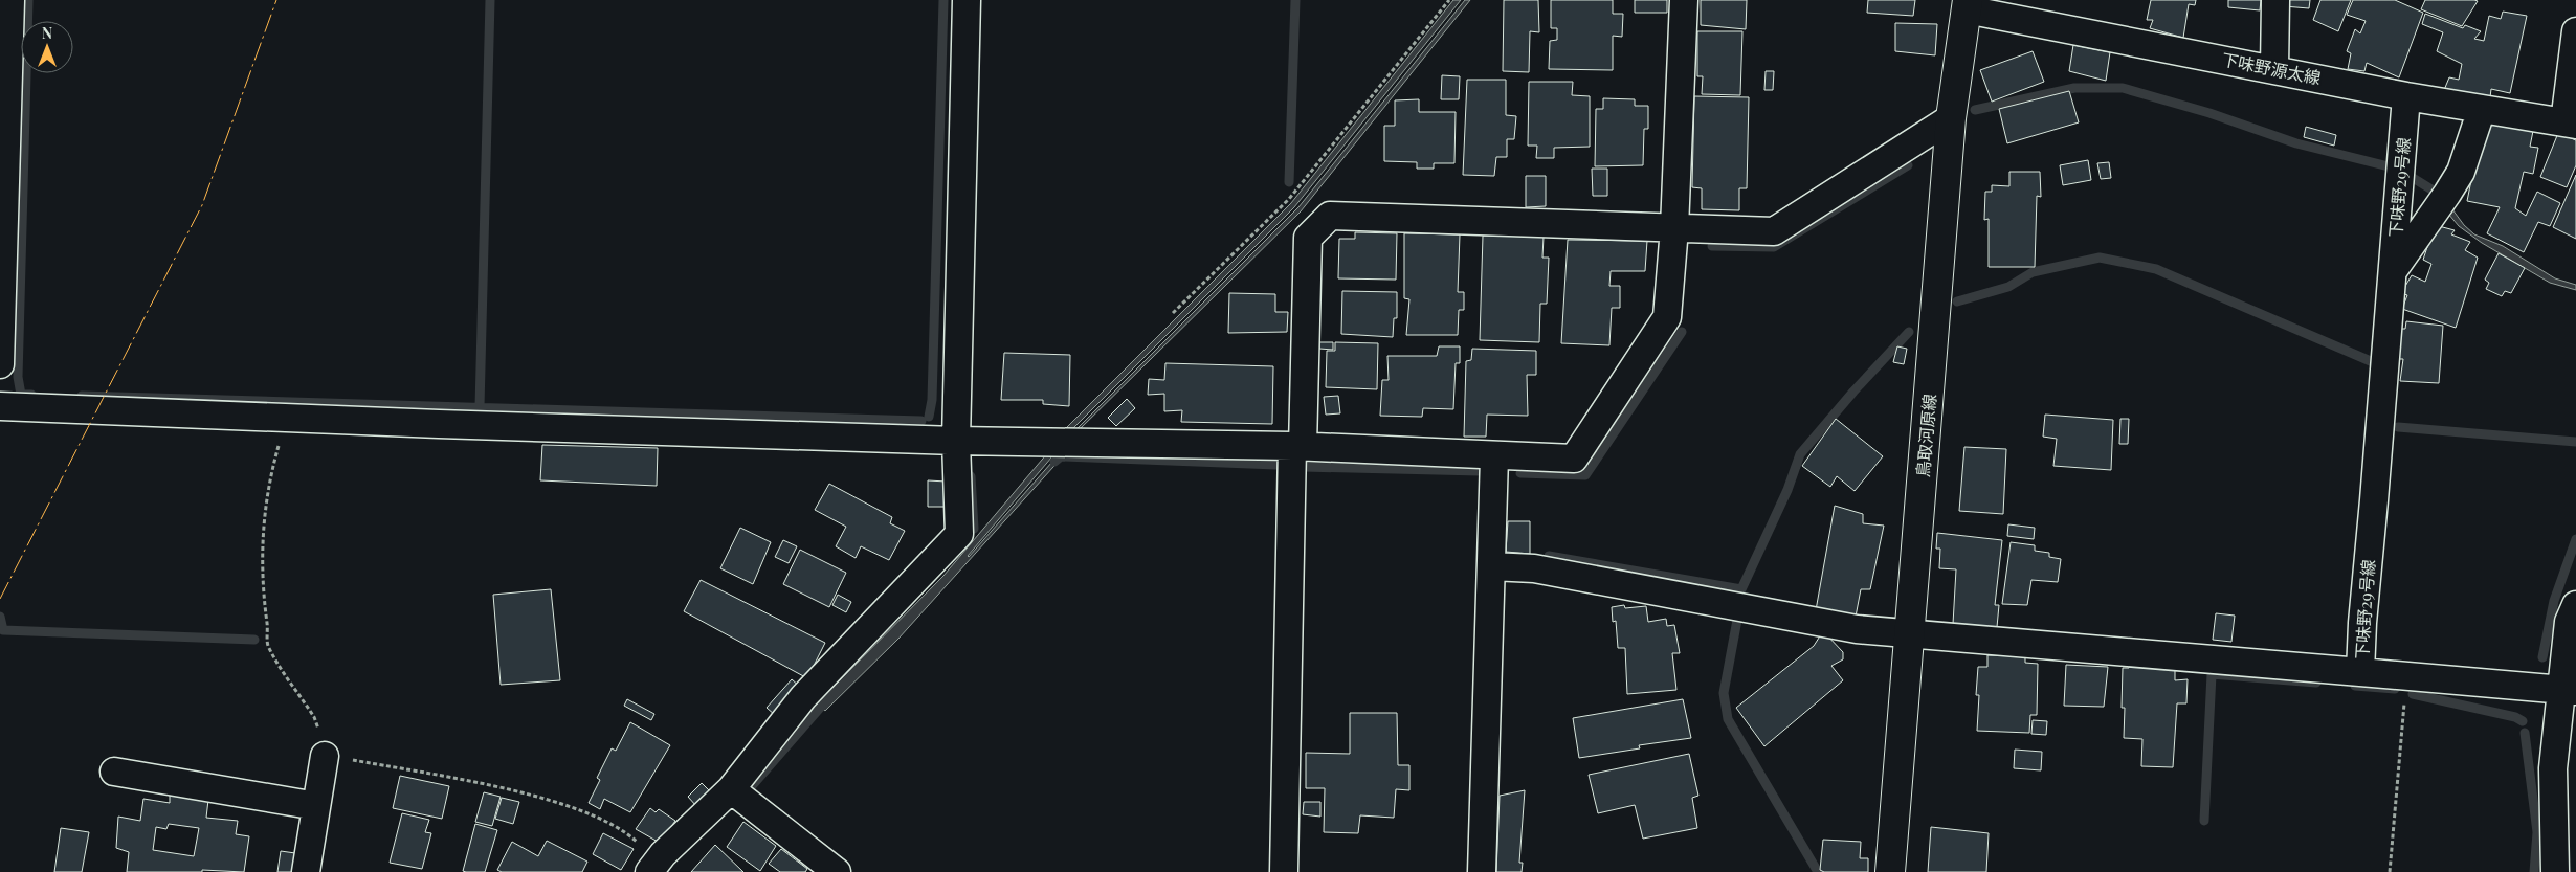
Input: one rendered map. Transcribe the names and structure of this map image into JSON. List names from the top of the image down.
{
  "streets": {
    "main road": ["鳥取河原線"],
    "street": ["下味野源太線", "下味野29号線"]
  },
  "crossings": [
    ["下味野源太線", "下味野29号線"],
    ["下味野源太線", "鳥取河原線"],
    ["下味野29号線", "鳥取河原線"]
  ],
  "north": "top"
}
